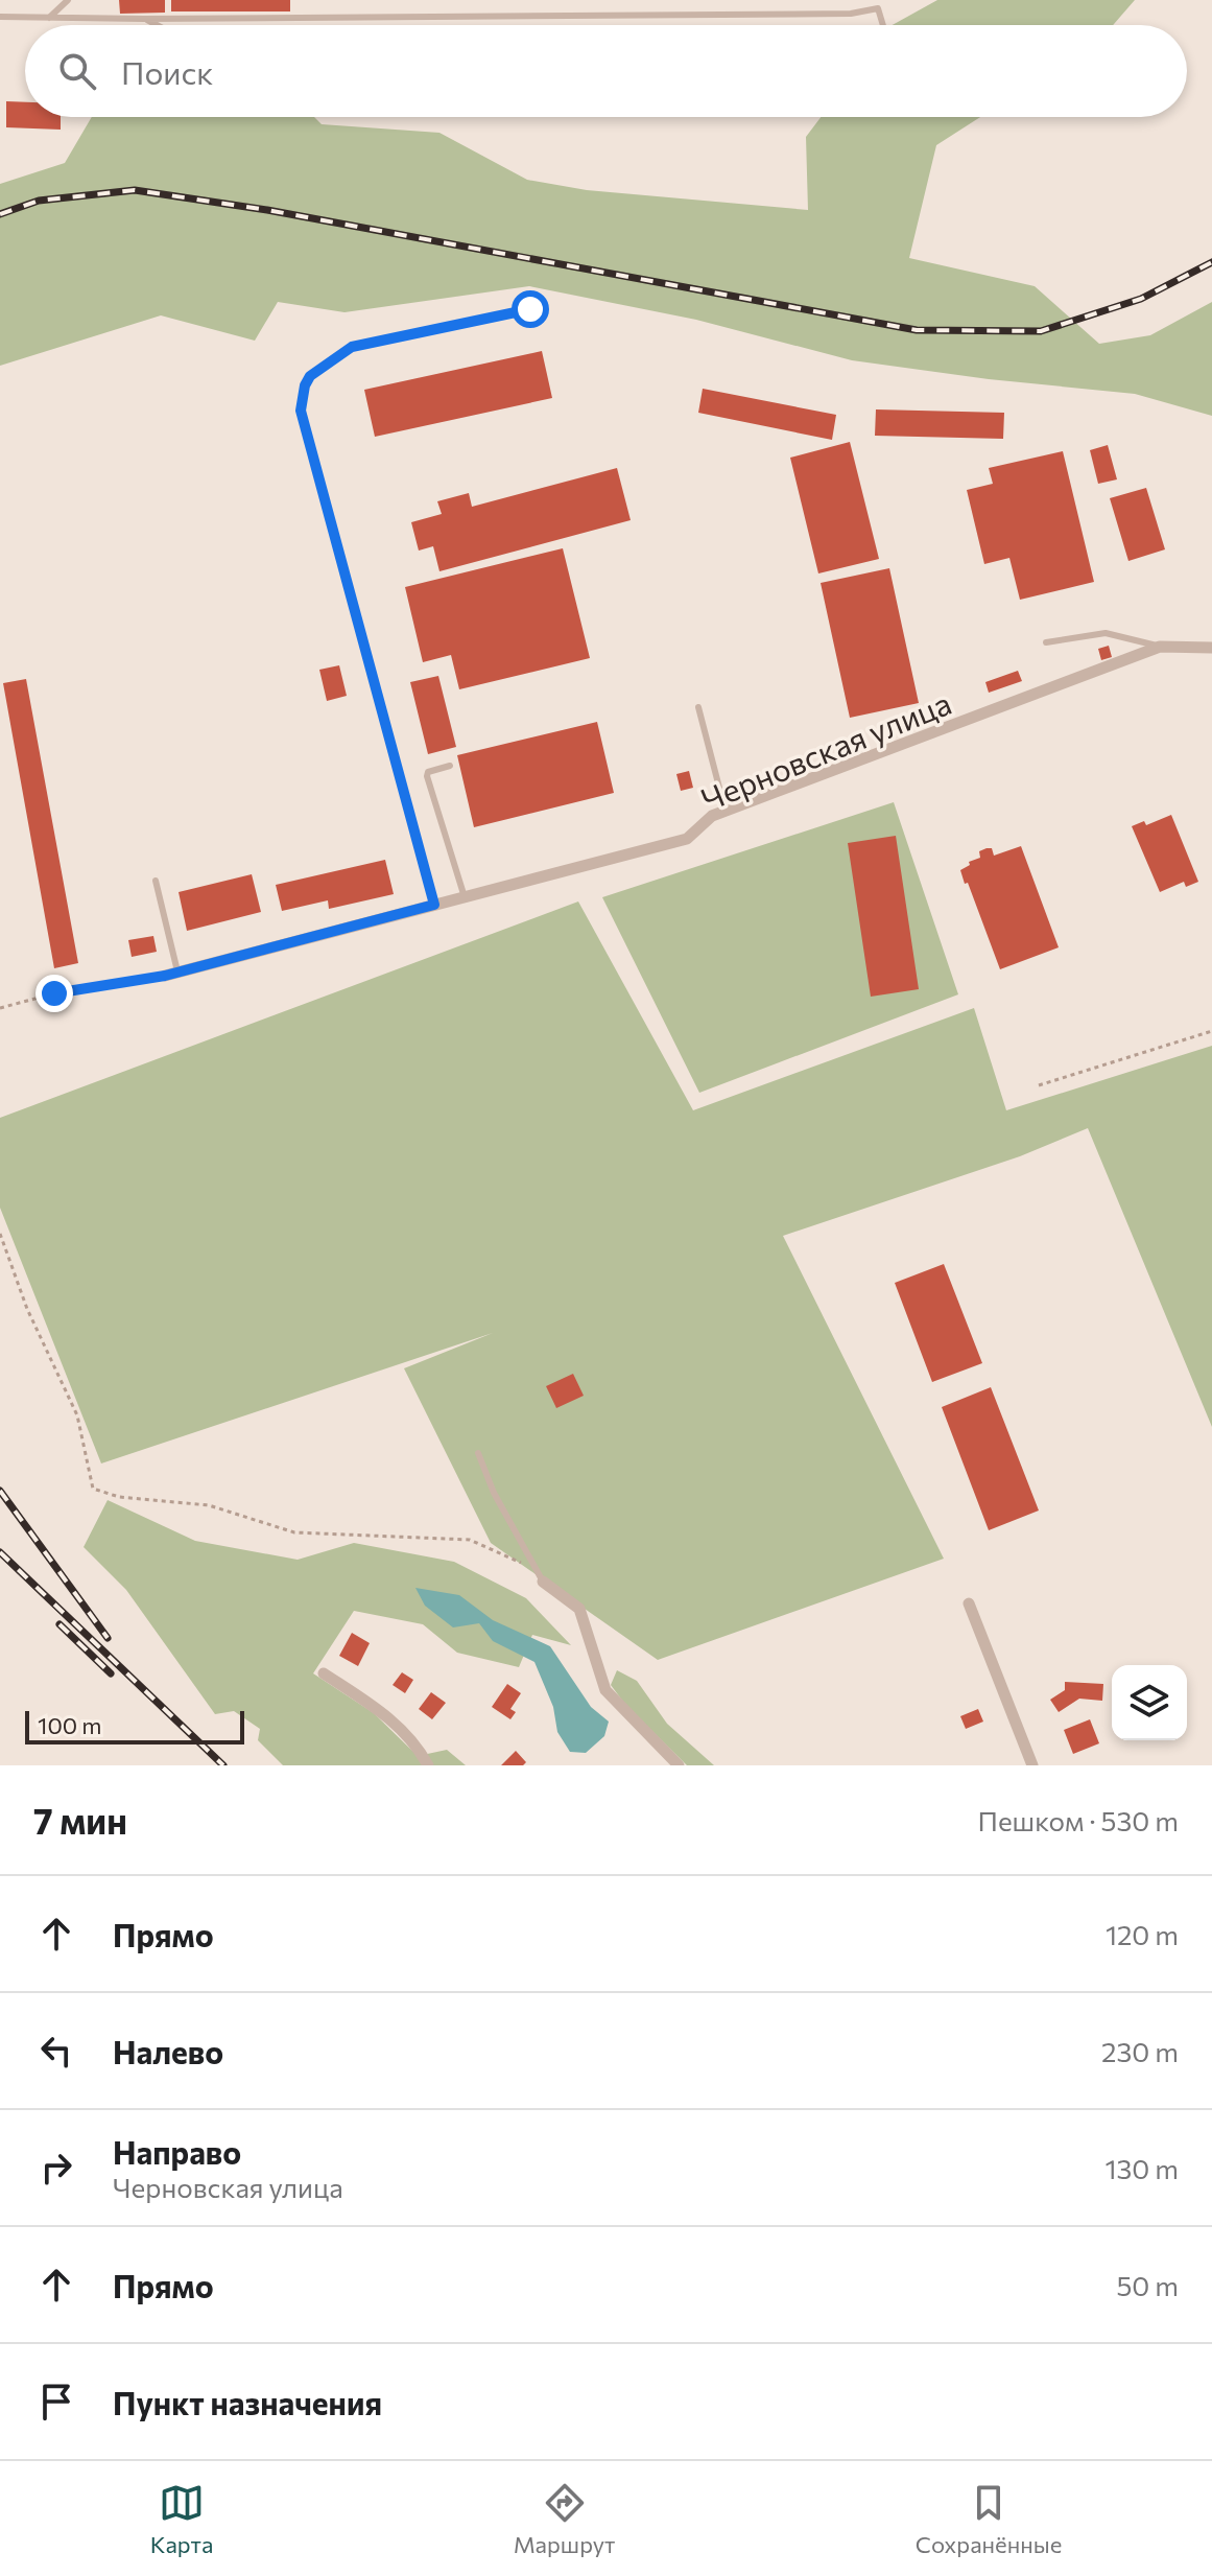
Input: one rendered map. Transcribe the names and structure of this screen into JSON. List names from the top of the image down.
{
  "streets": {
    "street": ["Черновская улица"]
  },
  "scale_bar": "100 m",
  "page": {
    "search": "Поиск",
    "scale": "100 m",
    "heading": ["7 мин", "Пешком · 530 m"],
    "list": [
      ["Прямо", "120 m"],
      ["Налево", "230 m"],
      ["Направо", "Черновская улица", "130 m"],
      ["Прямо", "50 m"],
      "Пункт назначения"
    ],
    "nav": ["Карта", "Маршрут", "Сохранённые"]
  }
}
